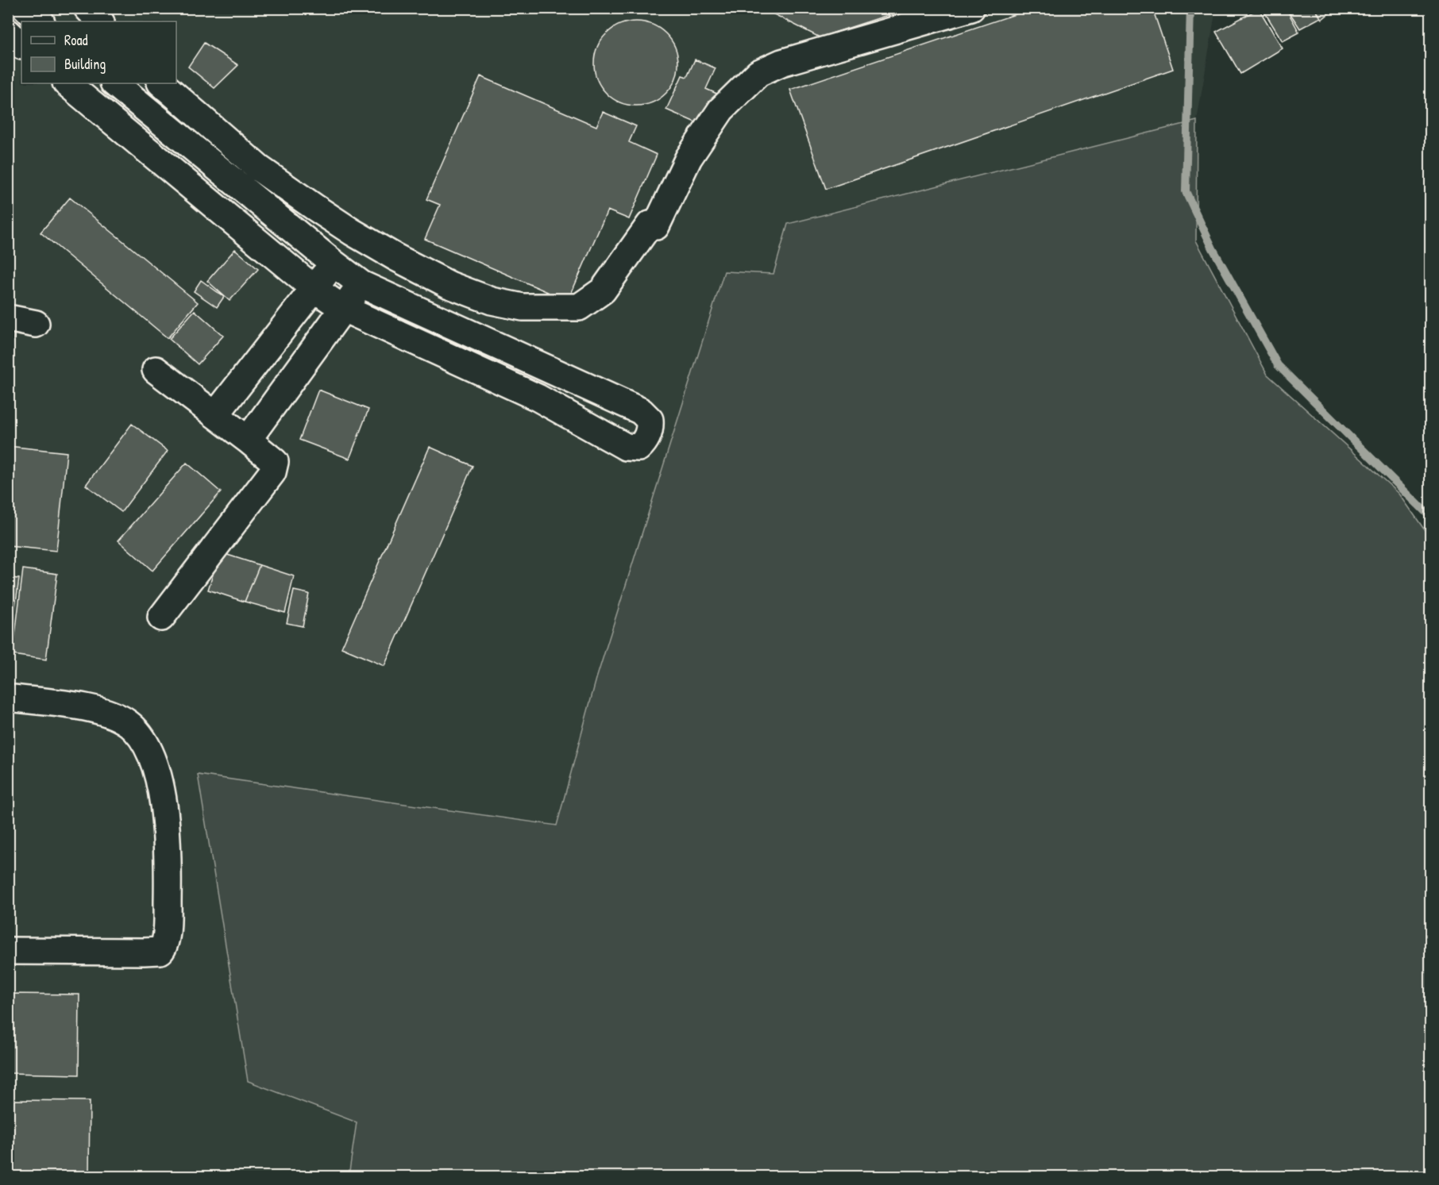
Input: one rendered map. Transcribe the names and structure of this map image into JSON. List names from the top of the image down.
{
  "legend": ["Road", "Building"]
}
